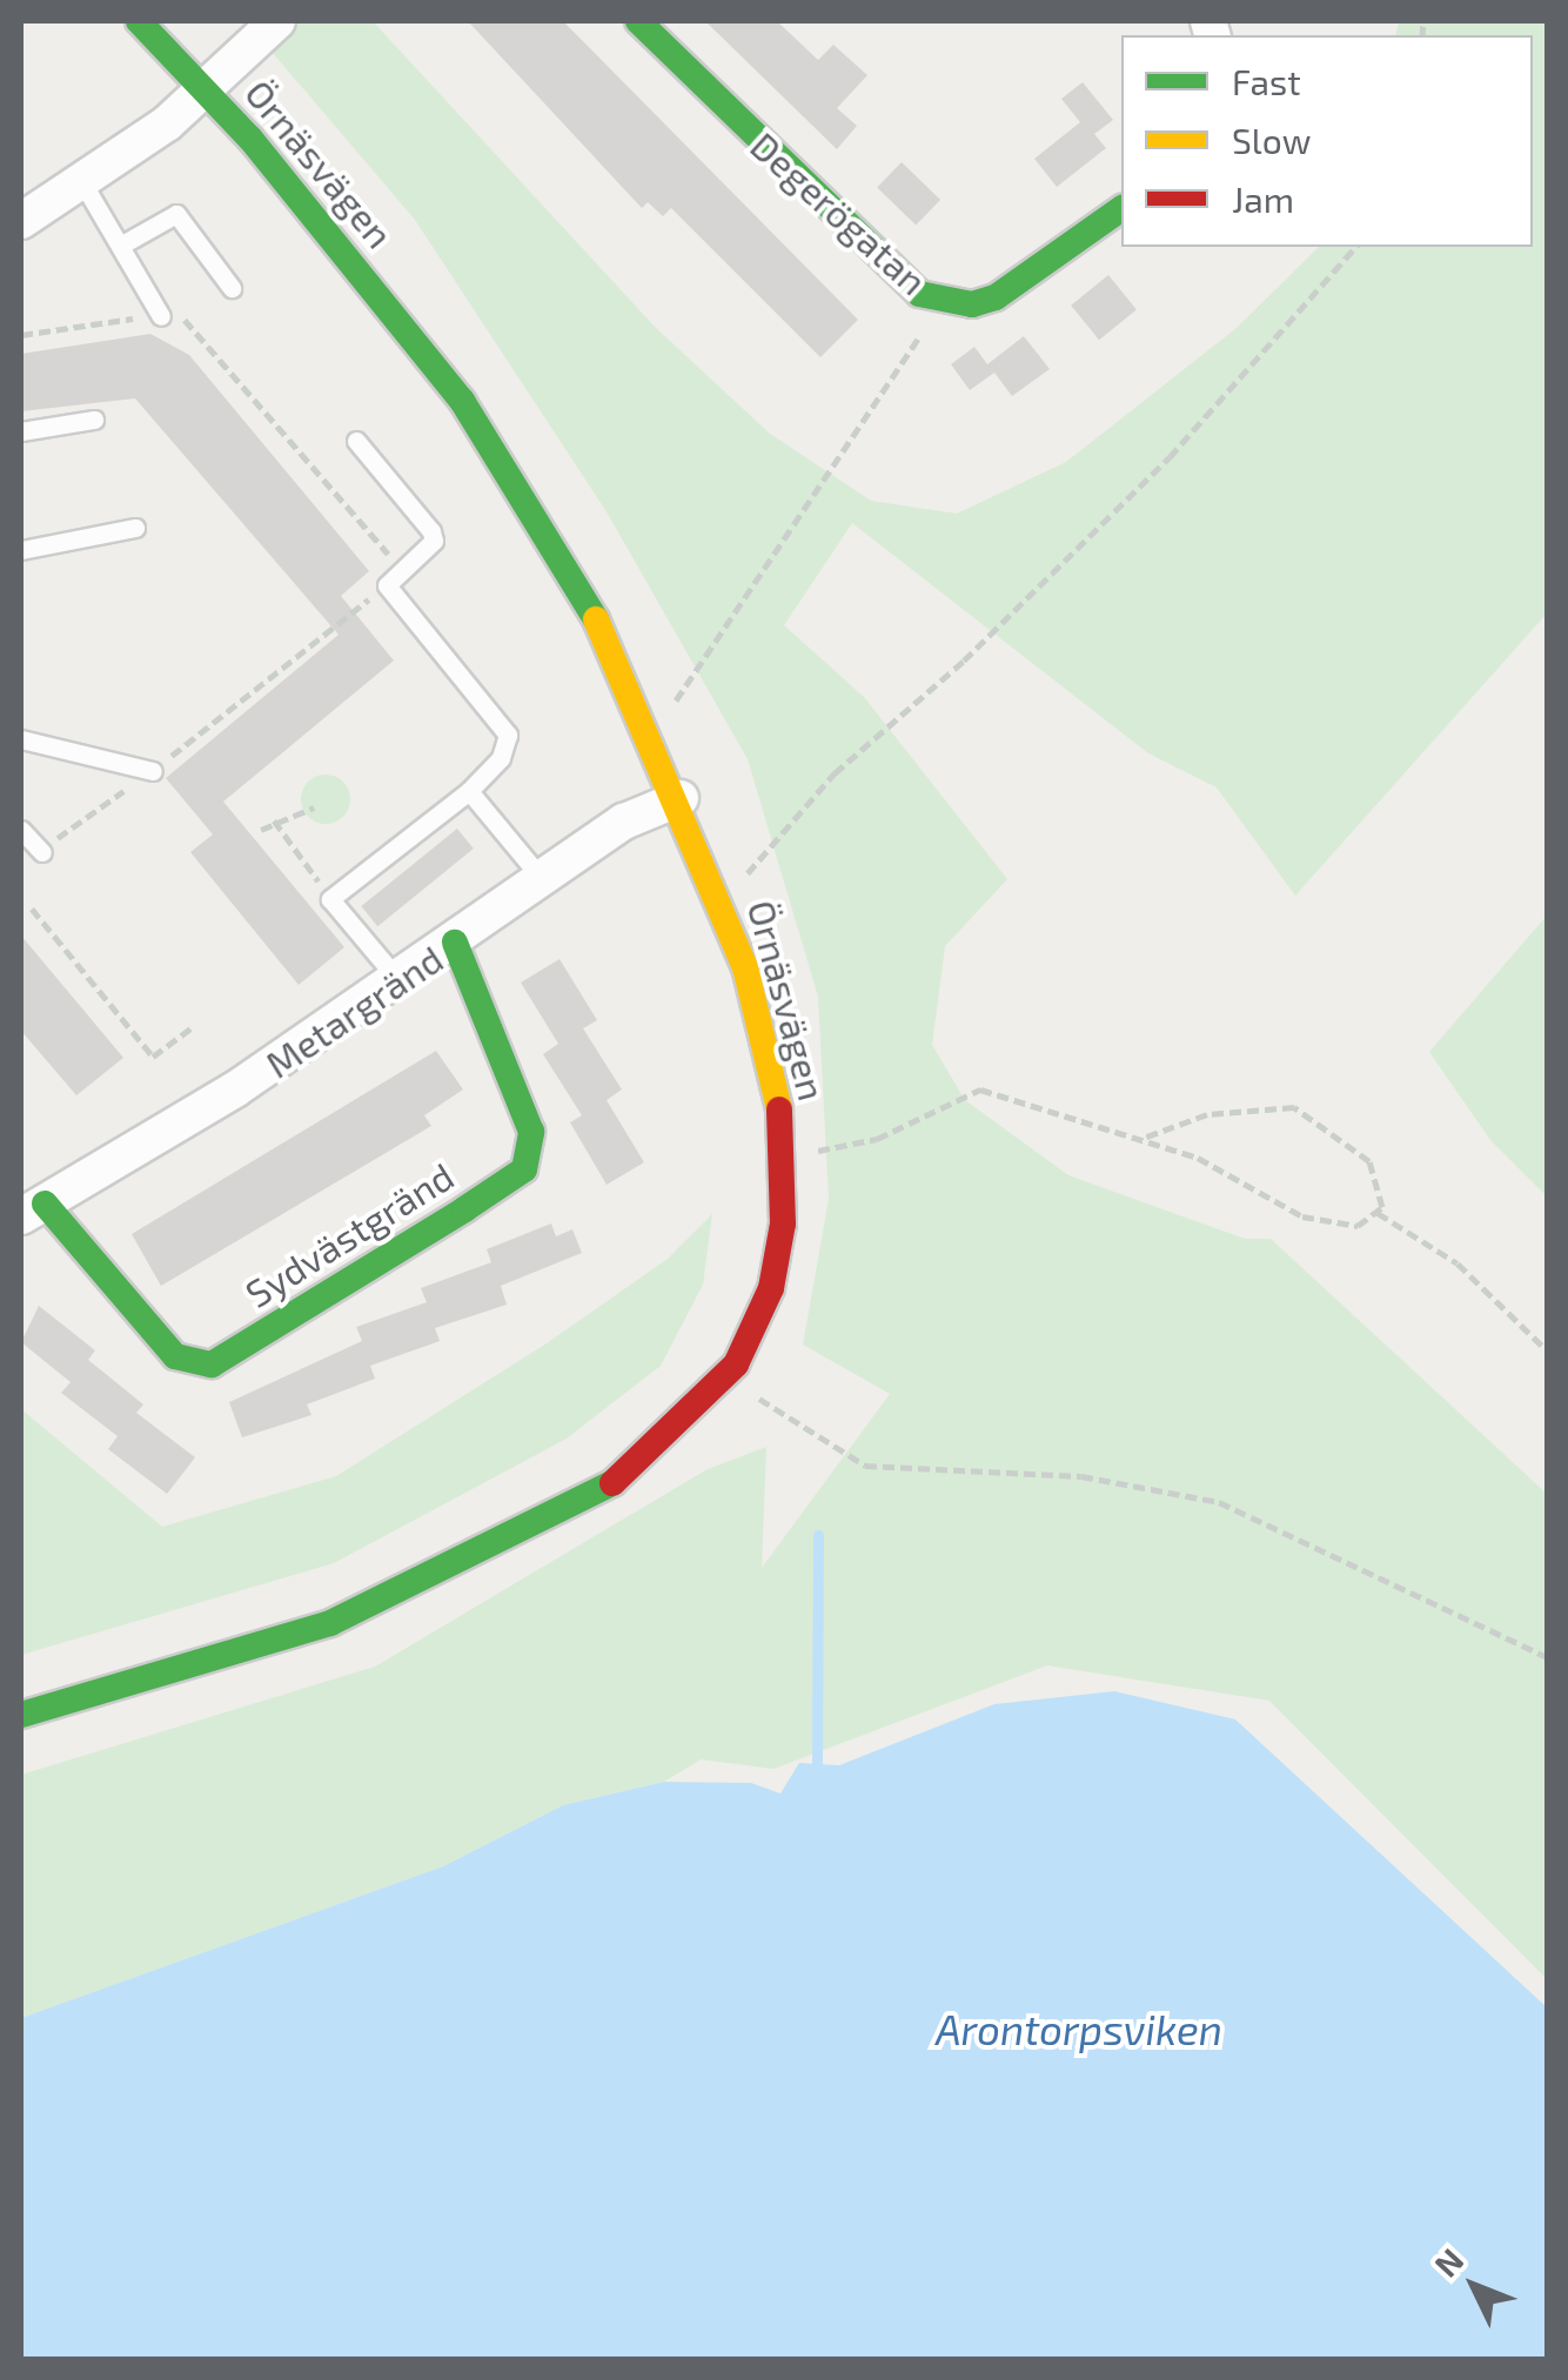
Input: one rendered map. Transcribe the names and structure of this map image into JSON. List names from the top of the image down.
{
  "streets": {
    "street": [
      "Örnäsvägen",
      "Degerögatan",
      "Metargränd",
      "Sydvästgränd"
    ]
  },
  "crossings": [
    ["Örnäsvägen", "Metargränd"],
    ["Metargränd", "Sydvästgränd"]
  ],
  "water": ["Arontorpsviken"],
  "legend": ["Fast", "Slow", "Jam"],
  "north": "top left"
}
